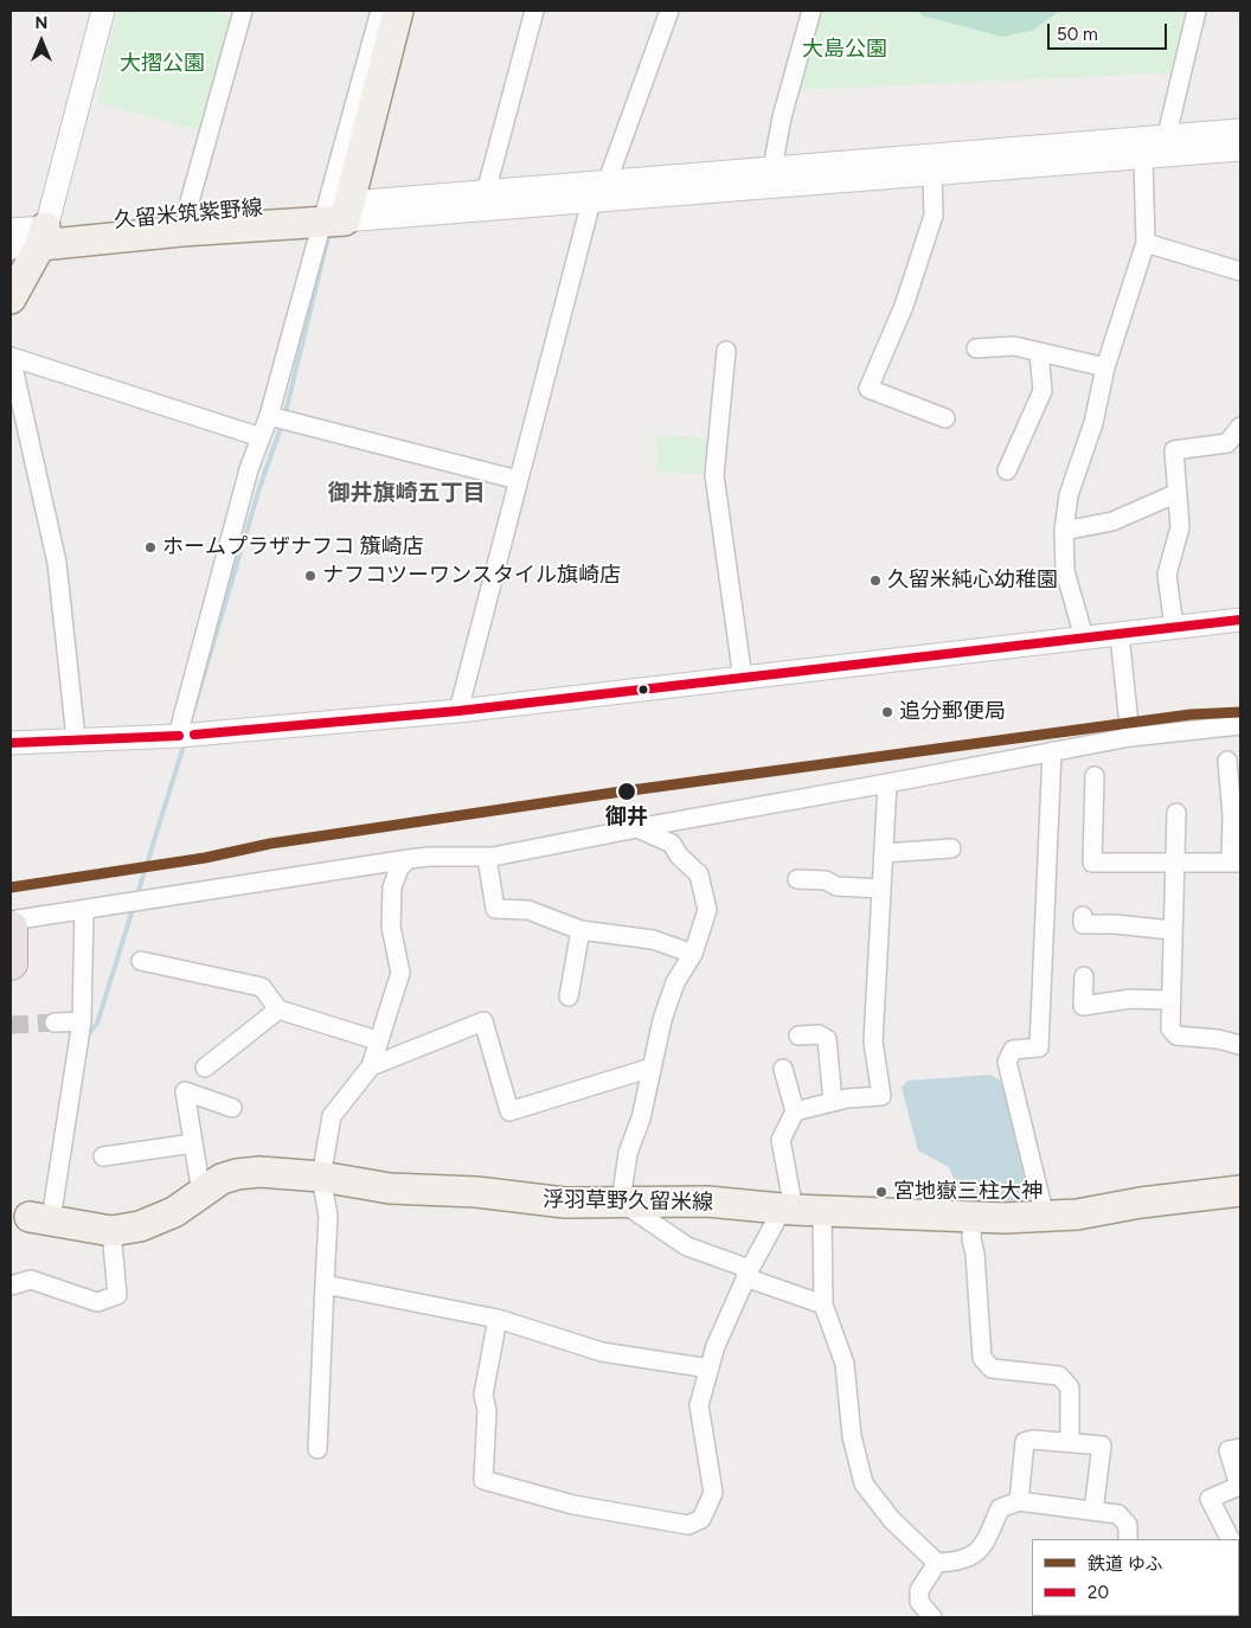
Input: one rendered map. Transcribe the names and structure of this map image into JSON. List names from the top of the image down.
{
  "streets": {
    "main road": ["久留米筑紫野線", "浮羽草野久留米線"]
  },
  "districts": ["御井旗崎五丁目"],
  "parks": ["大島公園", "大摺公園"],
  "places": [
    "ホームプラザナフコ 籏崎店",
    "ナフコツーワンスタイル旗崎店",
    "久留米純心幼稚園",
    "追分郵便局",
    "御井",
    "宮地嶽三柱大神"
  ],
  "lines": ["transit line 20", "rail line ゆふ"],
  "legend": ["鉄道 ゆふ", "20"],
  "scale_bar": "50 m",
  "north": "top"
}
